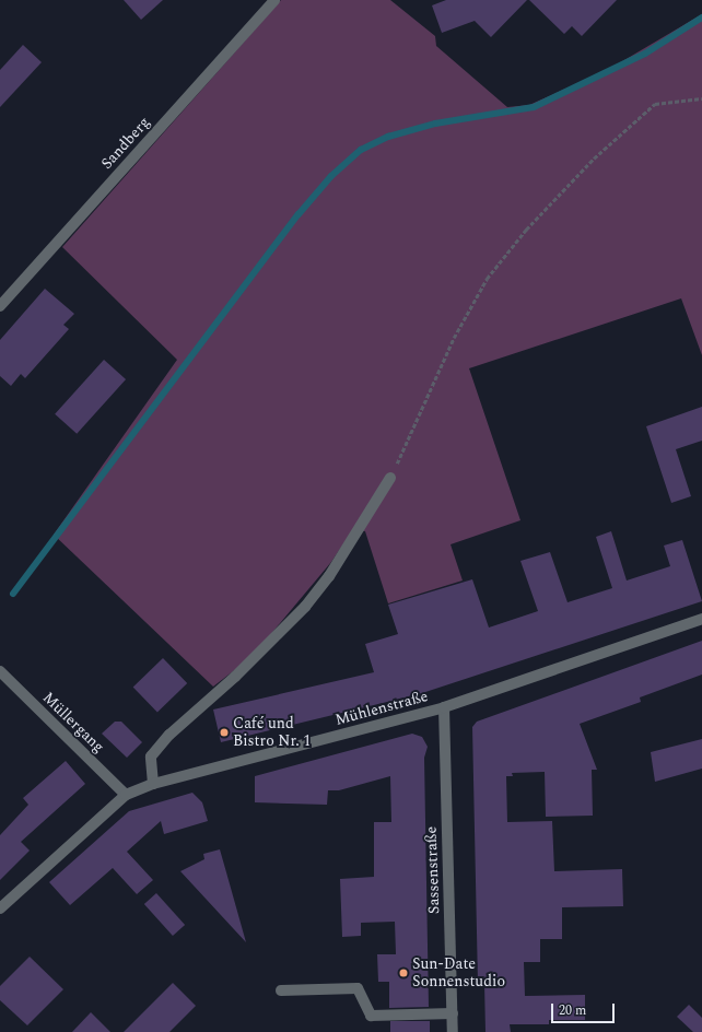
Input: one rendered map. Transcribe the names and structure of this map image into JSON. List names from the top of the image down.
{
  "streets": {
    "street": [
      "Sandberg",
      "Mühlenstraße",
      "Müllergang",
      "Sassenstraße"
    ]
  },
  "crossings": [
    ["Mühlenstraße", "Müllergang"],
    ["Mühlenstraße", "Sassenstraße"]
  ],
  "places": ["Café und Bistro Nr. 1", "Sun-Date Sonnenstudio"],
  "scale_bar": "20 m"
}
